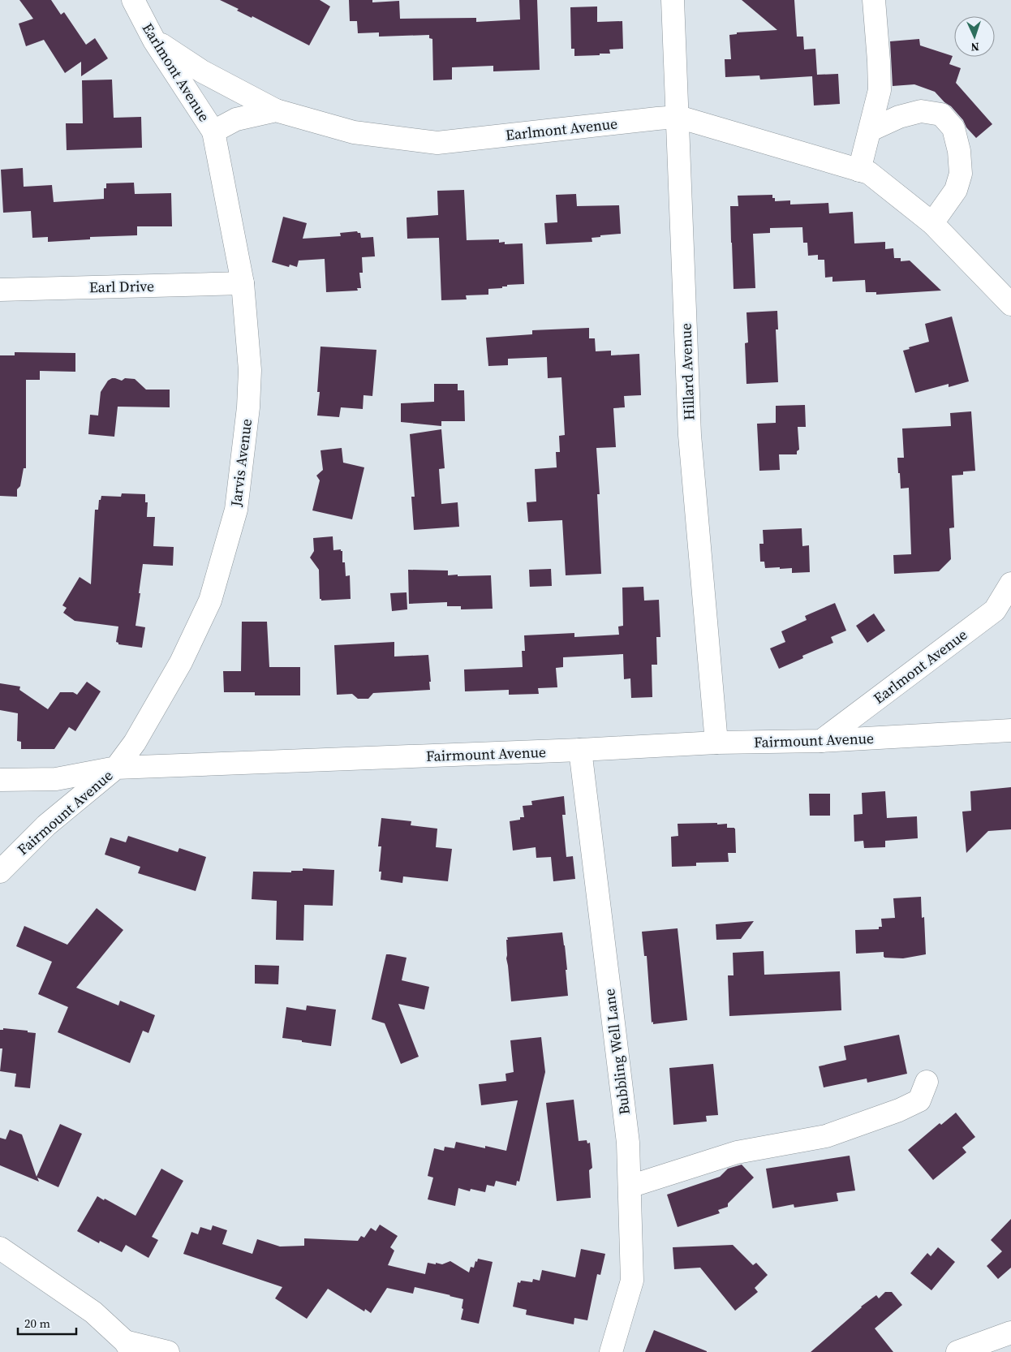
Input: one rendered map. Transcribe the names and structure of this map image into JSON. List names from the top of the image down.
{
  "streets": {
    "street": [
      "Earlmont Avenue",
      "Earl Drive",
      "Hillard Avenue",
      "Jarvis Avenue",
      "Fairmount Avenue",
      "Bubbling Well Lane"
    ]
  },
  "crossings": [
    ["Earlmont Avenue", "Hillard Avenue"],
    ["Earlmont Avenue", "Jarvis Avenue"],
    ["Earlmont Avenue", "Fairmount Avenue"],
    ["Earl Drive", "Jarvis Avenue"],
    ["Hillard Avenue", "Fairmount Avenue"],
    ["Jarvis Avenue", "Fairmount Avenue"],
    ["Fairmount Avenue", "Bubbling Well Lane"]
  ],
  "scale_bar": "20 m",
  "north": "bottom"
}
